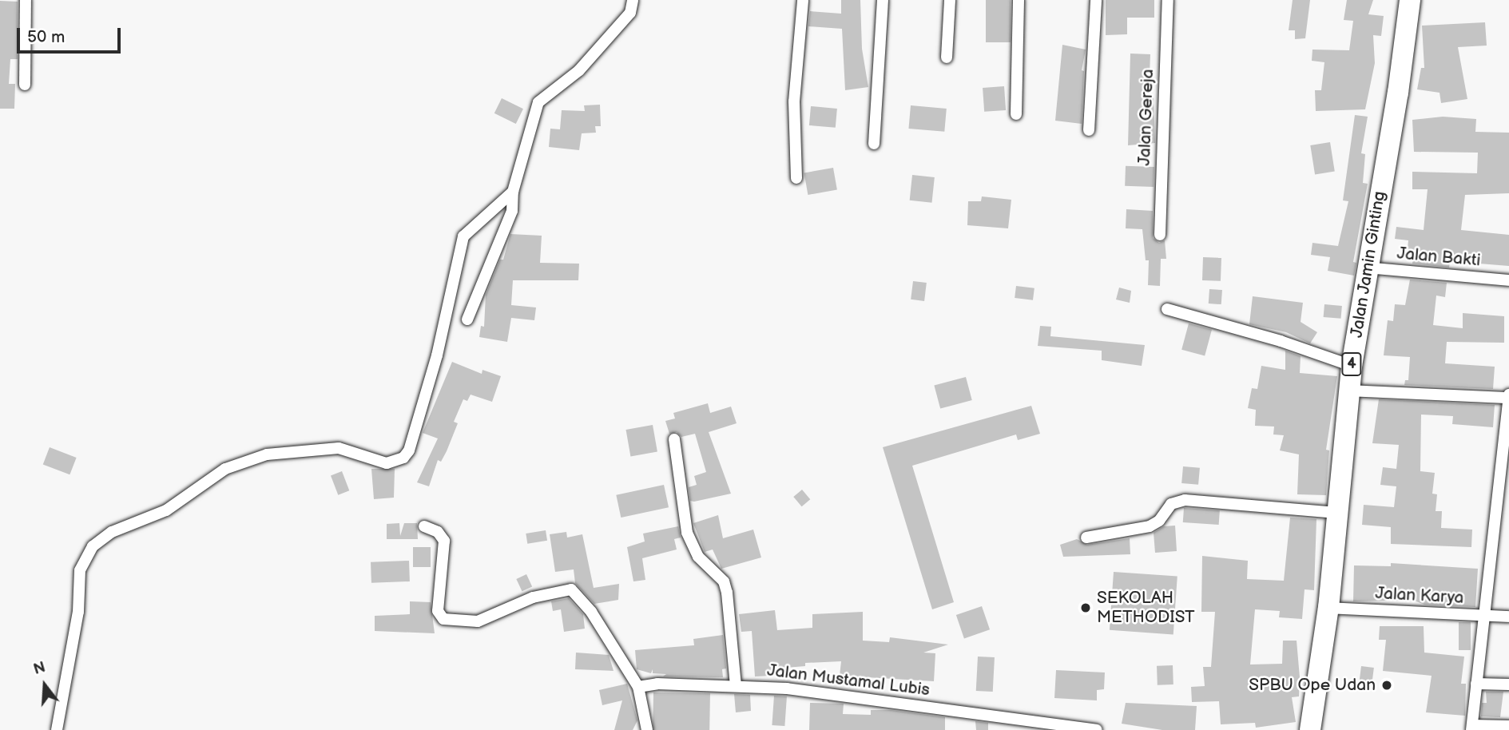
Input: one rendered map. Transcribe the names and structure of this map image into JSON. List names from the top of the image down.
{
  "streets": {
    "highway": ["Jalan Jamin Ginting", "4"],
    "street": [
      "Jalan Gereja",
      "Jalan Bakti",
      "Jalan Karya",
      "Jalan Mustamal Lubis"
    ]
  },
  "crossings": [
    ["Jalan Bakti", "Jalan Jamin Ginting"],
    ["Jalan Jamin Ginting", "Jalan Karya"]
  ],
  "places": ["SEKOLAH METHODIST", "SPBU Ope Udan"],
  "scale_bar": "50 m",
  "north": "top"
}
